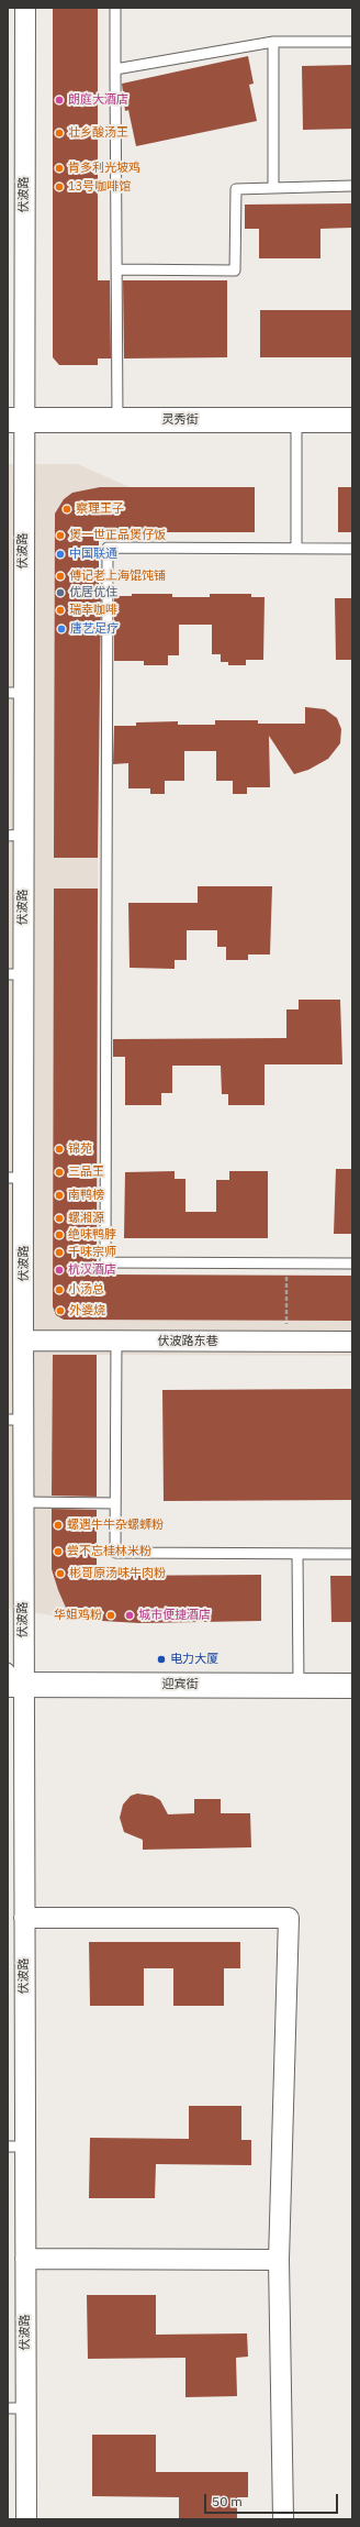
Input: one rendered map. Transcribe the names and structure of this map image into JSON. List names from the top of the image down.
{
  "streets": {
    "main road": ["灵秀街", "迎宾街"],
    "street": ["伏波路", "伏波路东巷"]
  },
  "crossings": [
    ["伏波路", "灵秀街"],
    ["伏波路", "伏波路东巷"],
    ["伏波路", "迎宾街"]
  ],
  "places": [
    "朗庭大酒店",
    "壮乡酸汤王",
    "肯多利光坡鸡",
    "13号咖啡馆",
    "察理王子",
    "煲一世正品煲仔饭",
    "中国联通",
    "傅记老上海馄饨铺",
    "优居优住",
    "瑞幸咖啡",
    "唐艺足疗",
    "锦苑",
    "三品王",
    "南鸭榜",
    "螺湘源",
    "绝味鸭脖",
    "千味宗师",
    "杭汉酒店",
    "小汤总",
    "外婆烧",
    "螺遇牛牛杂螺蛳粉",
    "尝不忘桂林米粉",
    "彬哥原汤味牛肉粉",
    "华姐鸡粉",
    "城市便捷酒店",
    "电力大厦"
  ],
  "scale_bar": "50 m"
}
